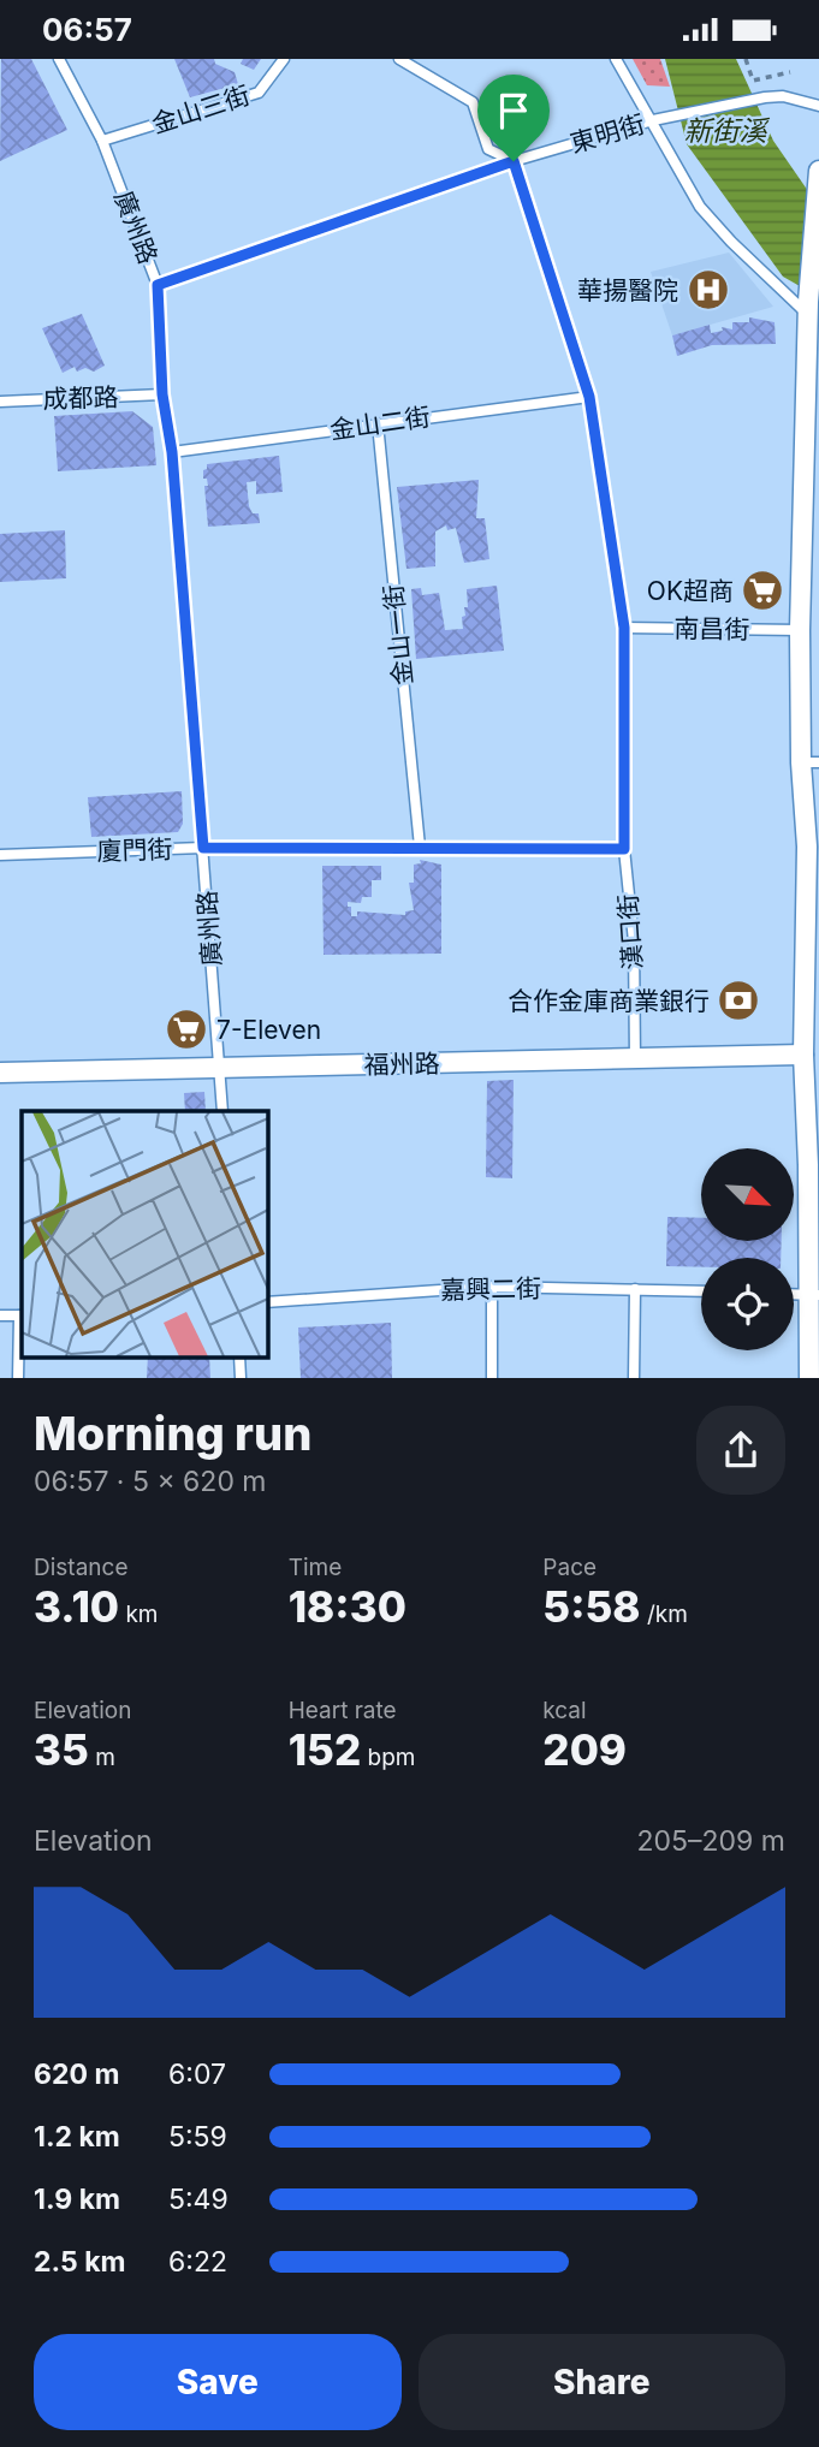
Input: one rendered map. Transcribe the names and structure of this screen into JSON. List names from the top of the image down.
{
  "streets": {
    "street": ["福州路"],
    "lane": [
      "金山三街",
      "東明街",
      "廣州路",
      "成都路",
      "金山二街",
      "南昌街",
      "金山一街",
      "廈門街",
      "漢口街",
      "嘉興二街"
    ]
  },
  "crossings": [
    ["金山三街", "廣州路"],
    ["東明街", "廣州路"],
    ["東明街", "漢口街"],
    ["廣州路", "成都路"],
    ["廣州路", "金山二街"],
    ["廣州路", "廈門街"],
    ["廣州路", "福州路"],
    ["金山二街", "金山一街"],
    ["金山二街", "漢口街"],
    ["南昌街", "漢口街"],
    ["金山一街", "廈門街"],
    ["廈門街", "漢口街"],
    ["漢口街", "福州路"]
  ],
  "water": ["新街溪"],
  "places": {
    "hospital": ["華揚醫院"],
    "supermarket": ["OK超商", "7-Eleven"],
    "bank": ["合作金庫商業銀行"]
  },
  "north": "bottom right",
  "page": {
    "status": "06:57",
    "heading": ["Morning run", "06:57 · 5 × 620 m"],
    "stats": [
      ["Distance", "3.10 km"],
      ["Time", "18:30"],
      ["Pace", "5:58 /km"],
      ["Elevation", "35 m"],
      ["Heart rate", "152 bpm"],
      ["kcal", "209"]
    ],
    "chart": ["Elevation", "205–209 m"],
    "list": [
      {
        "name": "620 m",
        "note": "6:07"
      },
      {
        "name": "1.2 km",
        "note": "5:59"
      },
      {
        "name": "1.9 km",
        "note": "5:49"
      },
      {
        "name": "2.5 km",
        "note": "6:22"
      }
    ],
    "buttons": ["Save", "Share"]
  }
}
